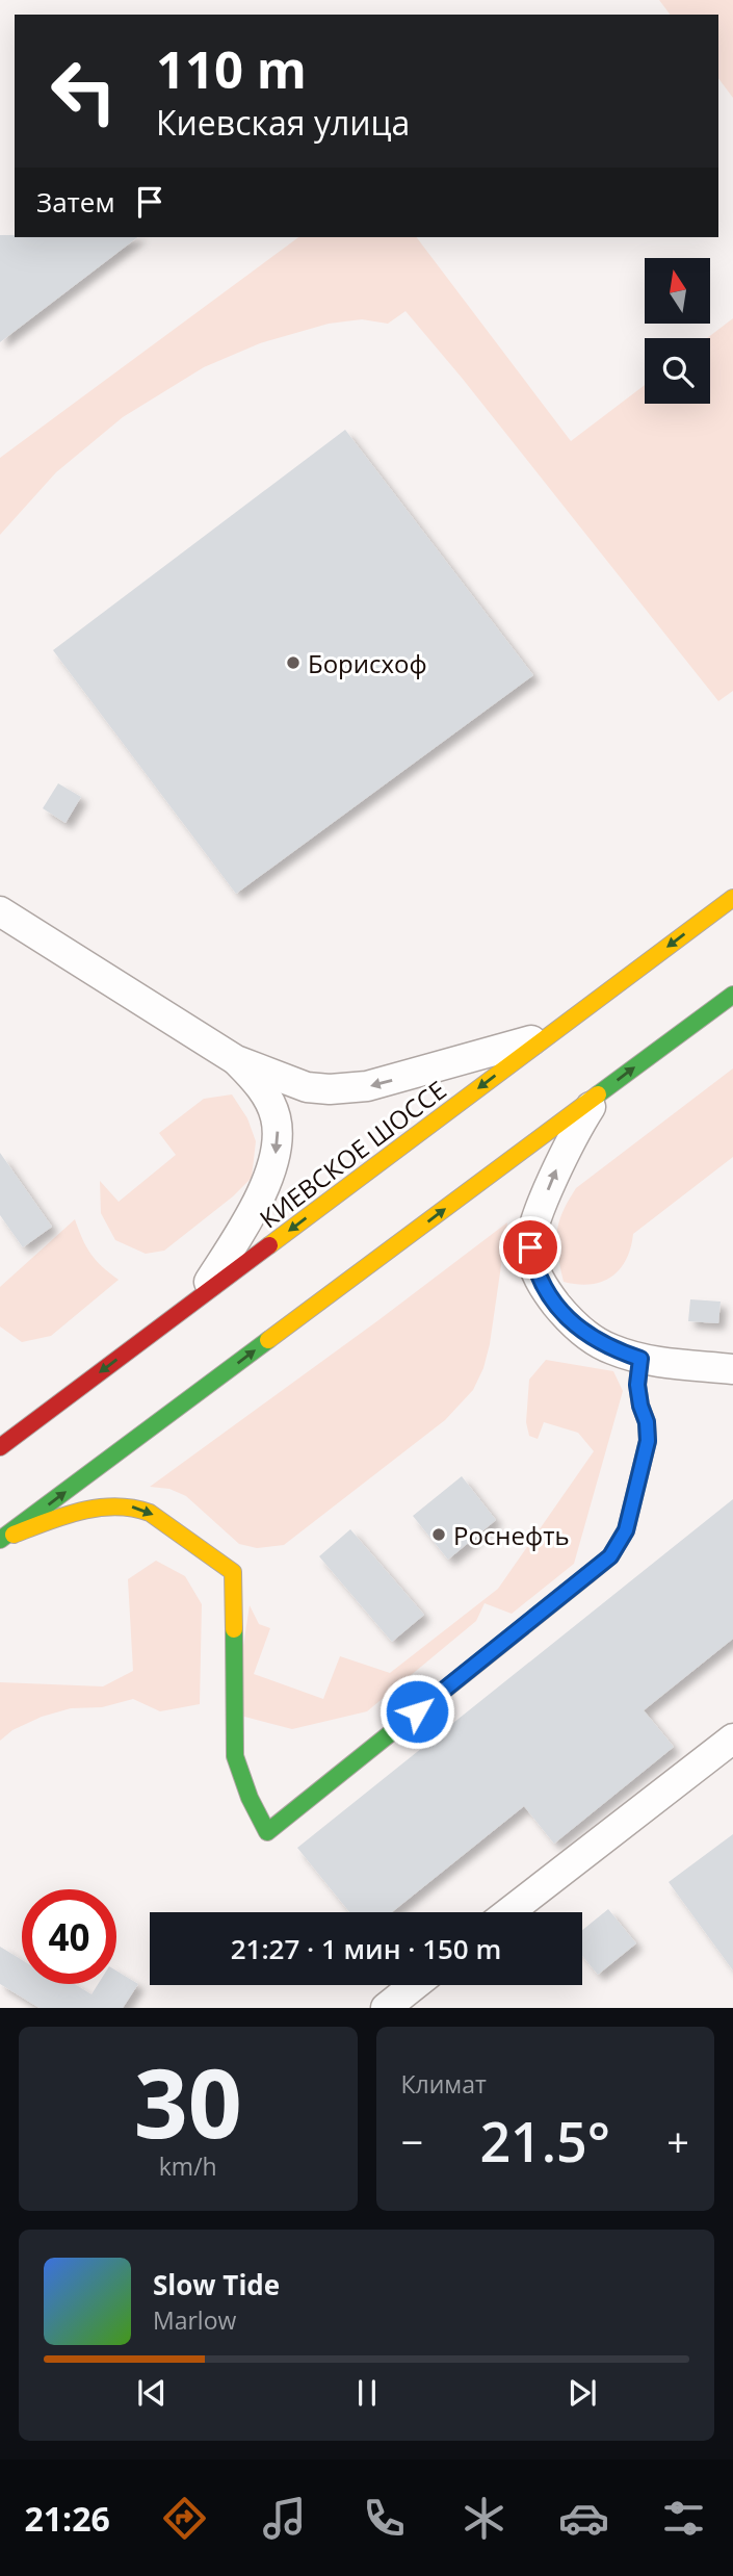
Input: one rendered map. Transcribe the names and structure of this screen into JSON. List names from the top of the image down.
{
  "streets": {
    "main road": ["КИЕВСКОЕ ШОССЕ"]
  },
  "places": ["Борисхоф", "Роснефть"],
  "north": "top",
  "page": {
    "turn": ["110 m", "Киевская улица"],
    "then": "Затем",
    "limit": "40",
    "trip": "21:27 · 1 мин · 150 m",
    "tile": [
      ["30", "km/h"],
      "Климат"
    ],
    "heat": ["−", "21.5°", "+"],
    "song": ["Slow Tide", "Marlow"],
    "tabs": "21:26"
  }
}
